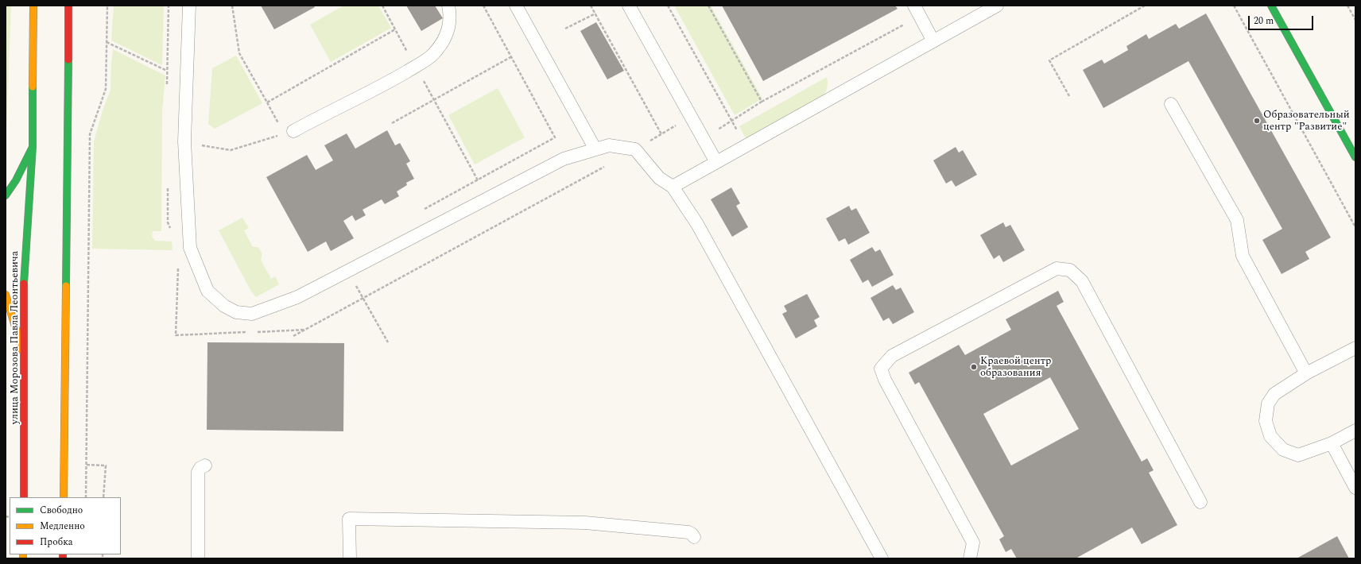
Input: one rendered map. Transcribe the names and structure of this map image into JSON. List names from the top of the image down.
{
  "streets": {
    "main road": ["улица Морозова Павла Леонтьевича"]
  },
  "places": ["Образовательный центр \"Развитие\"", "Краевой центр образования"],
  "legend": ["Свободно", "Медленно", "Пробка"],
  "scale_bar": "20 m"
}
